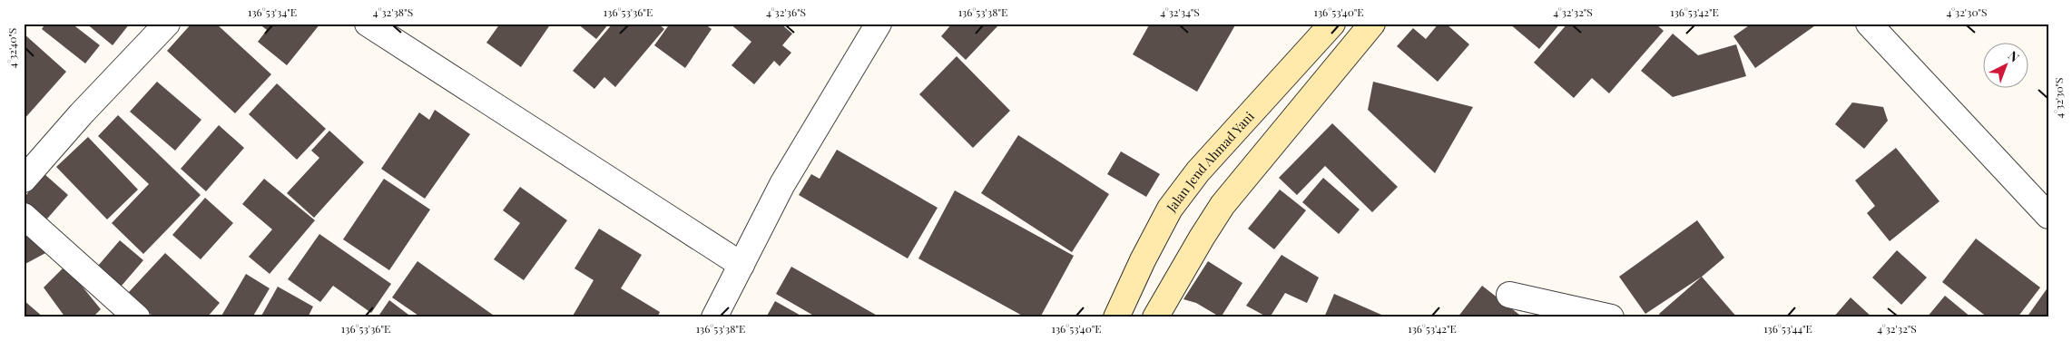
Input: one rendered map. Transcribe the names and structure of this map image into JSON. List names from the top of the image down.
{
  "streets": {
    "main road": ["Jalan Jend Ahmad Yani"]
  },
  "north": "top right",
  "coordinates": [
    "136°53'34\"E",
    "4°32'38\"S",
    "136°53'36\"E",
    "4°32'36\"S",
    "136°53'38\"E",
    "4°32'34\"S",
    "136°53'40\"E",
    "4°32'32\"S",
    "136°53'42\"E",
    "4°32'30\"S",
    "4°32'40\"S",
    "136°53'44\"E"
  ]
}
